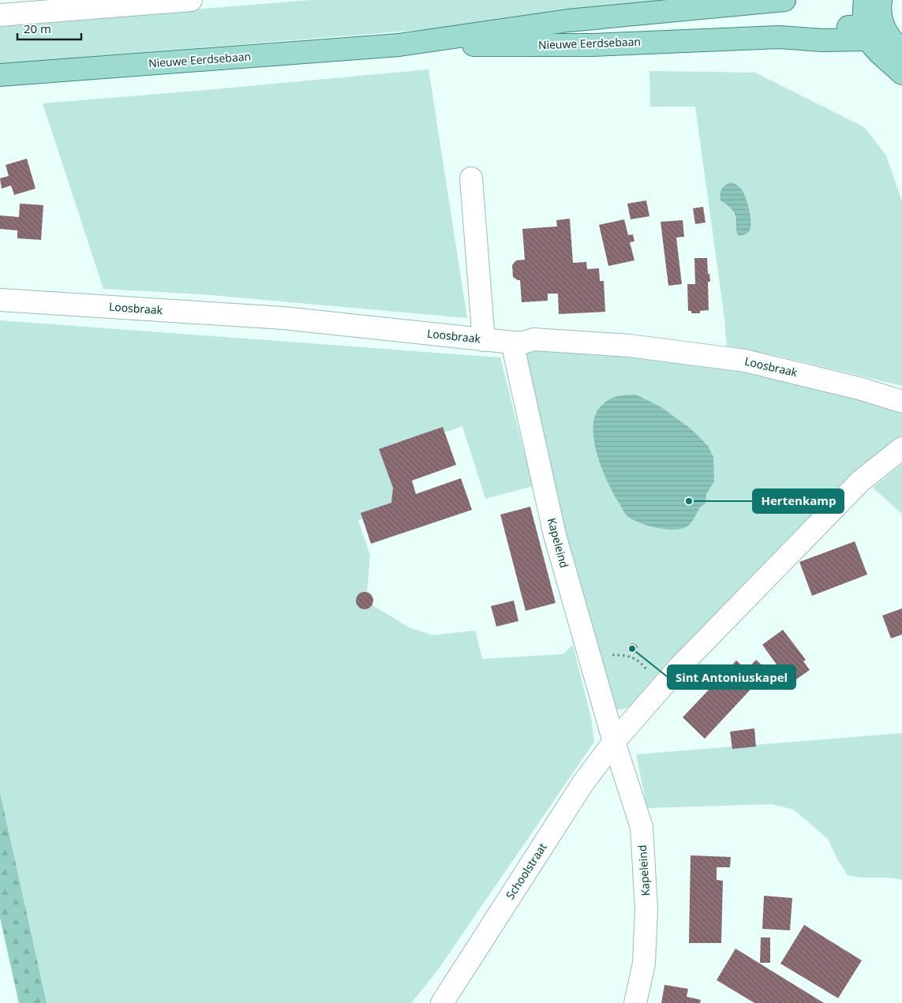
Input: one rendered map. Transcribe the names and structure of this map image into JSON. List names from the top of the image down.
{
  "streets": {
    "main road": ["Nieuwe Eerdsebaan"],
    "street": ["Loosbraak", "Kapeleind", "Schoolstraat"]
  },
  "crossings": [
    ["Loosbraak", "Kapeleind"],
    ["Kapeleind", "Schoolstraat"]
  ],
  "places": ["Hertenkamp", "Sint Antoniuskapel"],
  "scale_bar": "20 m"
}
